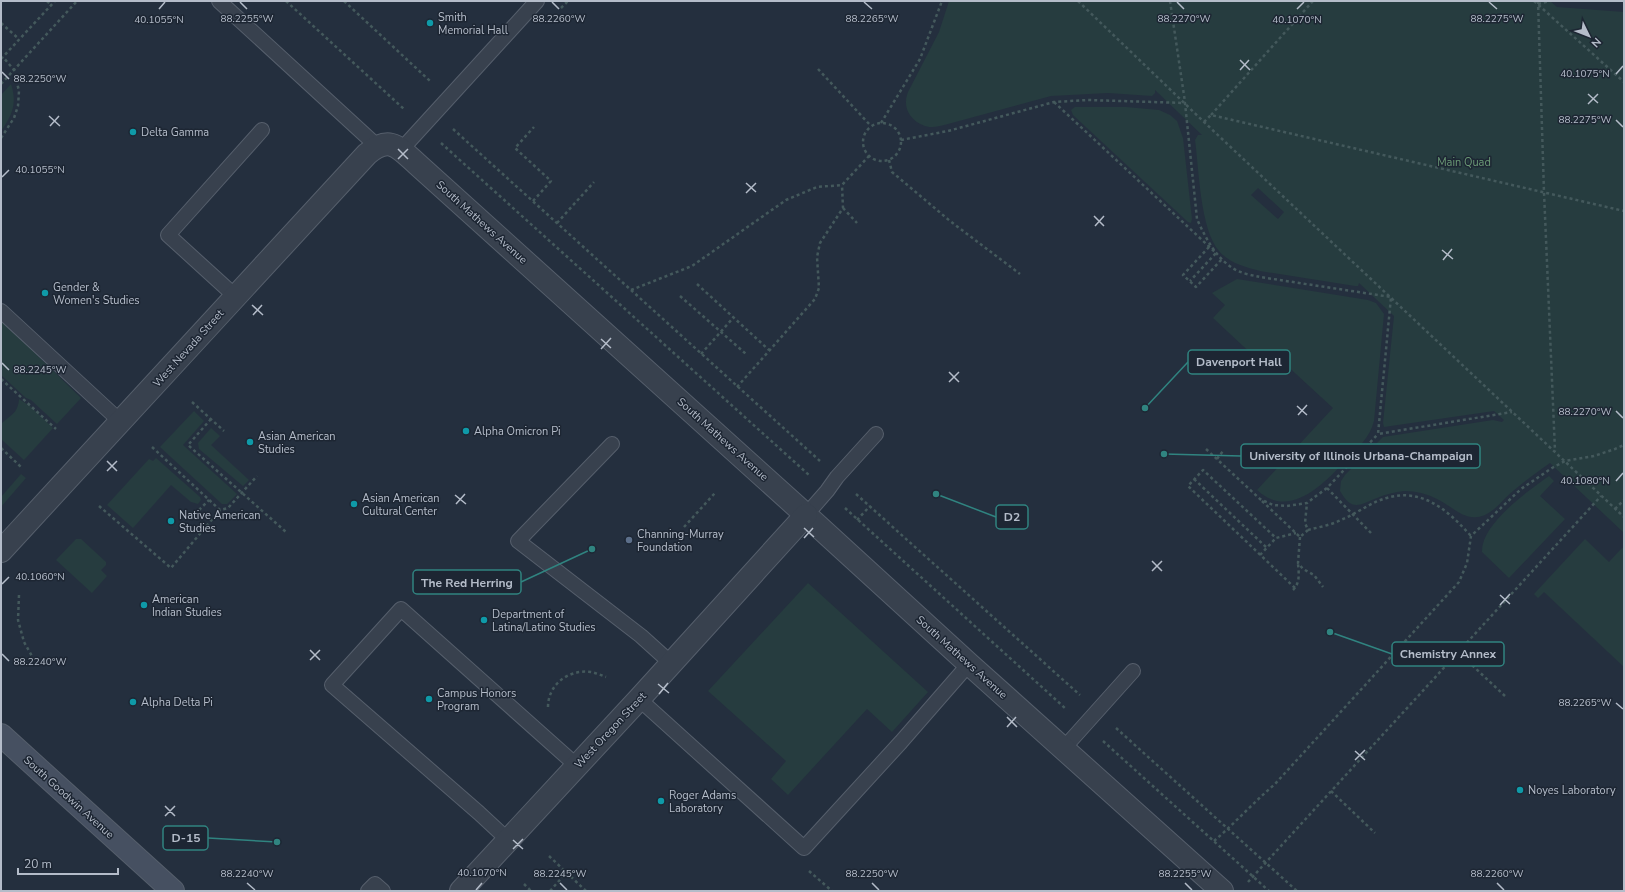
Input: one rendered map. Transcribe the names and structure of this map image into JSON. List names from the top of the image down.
{
  "streets": {
    "street": [
      "South Mathews Avenue",
      "West Nevada Street",
      "West Oregon Street",
      "South Goodwin Avenue"
    ]
  },
  "crossings": [
    ["South Mathews Avenue", "West Nevada Street"],
    ["South Mathews Avenue", "West Oregon Street"]
  ],
  "parks": ["Main Quad"],
  "places": [
    "Smith Memorial Hall",
    "Delta Gamma",
    "Gender & Women's Studies",
    "Davenport Hall",
    "Alpha Omicron Pi",
    "Asian American Studies",
    "University of Illinois Urbana-Champaign",
    "D2",
    "Asian American Cultural Center",
    "Native American Studies",
    "Channing-Murray Foundation",
    "The Red Herring",
    "American Indian Studies",
    "Department of Latina/Latino Studies",
    "Chemistry Annex",
    "Campus Honors Program",
    "Alpha Delta Pi",
    "Noyes Laboratory",
    "Roger Adams Laboratory",
    "D-15"
  ],
  "scale_bar": "20 m",
  "north": "bottom right",
  "coordinates": [
    "88.2255°W",
    "88.2260°W",
    "88.2265°W",
    "88.2270°W",
    "88.2275°W",
    "40.1055°N",
    "40.1070°N",
    "40.1075°N",
    "88.2250°W",
    "88.2245°W",
    "40.1080°N",
    "40.1060°N",
    "88.2240°W"
  ]
}
